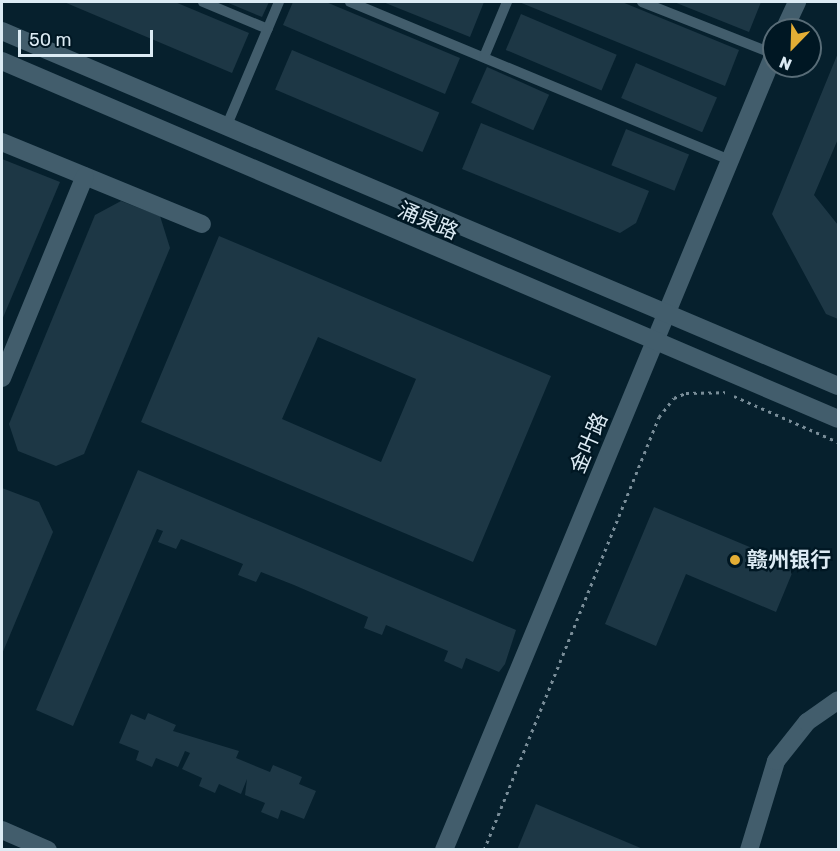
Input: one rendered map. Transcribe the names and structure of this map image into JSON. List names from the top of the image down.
{
  "streets": {
    "main road": ["涌泉路", "金叶路"]
  },
  "crossings": [
    ["涌泉路", "金叶路"]
  ],
  "places": ["赣州银行"],
  "scale_bar": "50 m",
  "north": "bottom left"
}
